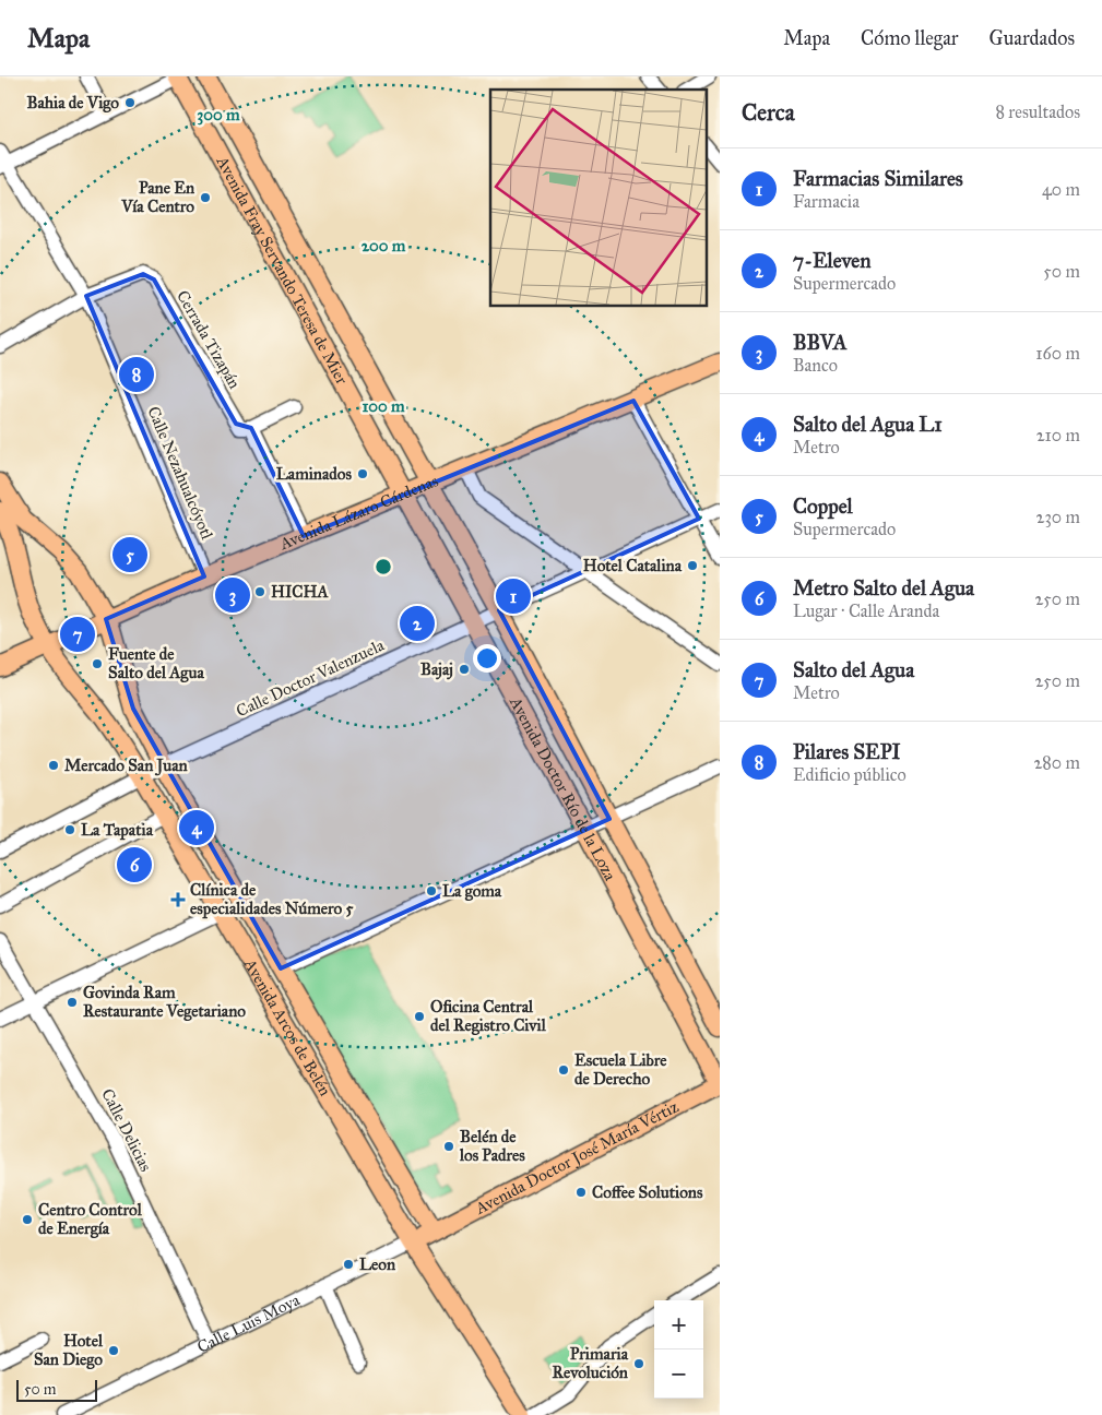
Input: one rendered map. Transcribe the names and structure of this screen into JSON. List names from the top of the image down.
{
  "streets": {
    "main road": [
      "Avenida Fray Servando Teresa de Mier",
      "Avenida Lázaro Cárdenas",
      "Avenida Doctor Río de la Loza",
      "Avenida Arcos de Belén",
      "Avenida Doctor José María Vértiz",
      "Calle Luis Moya"
    ],
    "street": [
      "Cerrada Tizapán",
      "Calle Nezahualcóyotl",
      "Calle Doctor Valenzuela",
      "Calle Delicias"
    ]
  },
  "crossings": [
    ["Avenida Fray Servando Teresa de Mier", "Avenida Lázaro Cárdenas"],
    ["Avenida Fray Servando Teresa de Mier", "Avenida Doctor Río de la Loza"],
    ["Cerrada Tizapán", "Calle Nezahualcóyotl"],
    ["Calle Nezahualcóyotl", "Avenida Lázaro Cárdenas"],
    ["Avenida Lázaro Cárdenas", "Avenida Doctor Río de la Loza"],
    ["Avenida Lázaro Cárdenas", "Avenida Arcos de Belén"],
    ["Calle Doctor Valenzuela", "Avenida Doctor Río de la Loza"],
    ["Calle Doctor Valenzuela", "Avenida Arcos de Belén"],
    ["Avenida Doctor Río de la Loza", "Avenida Doctor José María Vértiz"],
    ["Avenida Arcos de Belén", "Avenida Doctor José María Vértiz"],
    ["Avenida Arcos de Belén", "Calle Luis Moya"],
    ["Calle Delicias", "Calle Luis Moya"],
    ["Avenida Doctor José María Vértiz", "Calle Luis Moya"]
  ],
  "places": {
    "other": [
      "Bahia de Vigo",
      "Pane En Vía Centro",
      "Laminados",
      "Hotel Catalina",
      "HICHA",
      "Fuente de Salto del Agua",
      "Bajaj",
      "Mercado San Juan",
      "La Tapatia",
      "La goma",
      "Govinda Ram Restaurante Vegetariano",
      "Oficina Central del Registro Civil",
      "Escuela Libre de Derecho",
      "Belén de los Padres",
      "Coffee Solutions",
      "Centro Control de Energía",
      "Leon",
      "Hotel San Diego",
      "Primaria Revolución"
    ],
    "health": ["Clínica de especialidades Número 5"]
  },
  "scale_bar": "50 m",
  "page": {
    "header": "Mapa",
    "nav": ["Mapa", "Cómo llegar", "Guardados"],
    "heading": ["Cerca", "8 resultados"],
    "list": [
      {
        "mark": "1",
        "name": "Farmacias Similares",
        "note": "Farmacia",
        "value": "40 m"
      },
      {
        "mark": "2",
        "name": "7-Eleven",
        "note": "Supermercado",
        "value": "50 m"
      },
      {
        "mark": "3",
        "name": "BBVA",
        "note": "Banco",
        "value": "160 m"
      },
      {
        "mark": "4",
        "name": "Salto del Agua L1",
        "note": "Metro",
        "value": "210 m"
      },
      {
        "mark": "5",
        "name": "Coppel",
        "note": "Supermercado",
        "value": "230 m"
      },
      {
        "mark": "6",
        "name": "Metro Salto del Agua",
        "note": "Lugar · Calle Aranda",
        "value": "250 m"
      },
      {
        "mark": "7",
        "name": "Salto del Agua",
        "note": "Metro",
        "value": "250 m"
      },
      {
        "mark": "8",
        "name": "Pilares SEPI",
        "note": "Edificio público",
        "value": "280 m"
      }
    ],
    "pins": [
      "8",
      "5",
      "3",
      "1",
      "2",
      "7",
      "4",
      "6"
    ],
    "map_buttons": ["+", "−"],
    "scale": "50 m"
  },
  "rings": ["300 m", "200 m", "100 m"]
}
